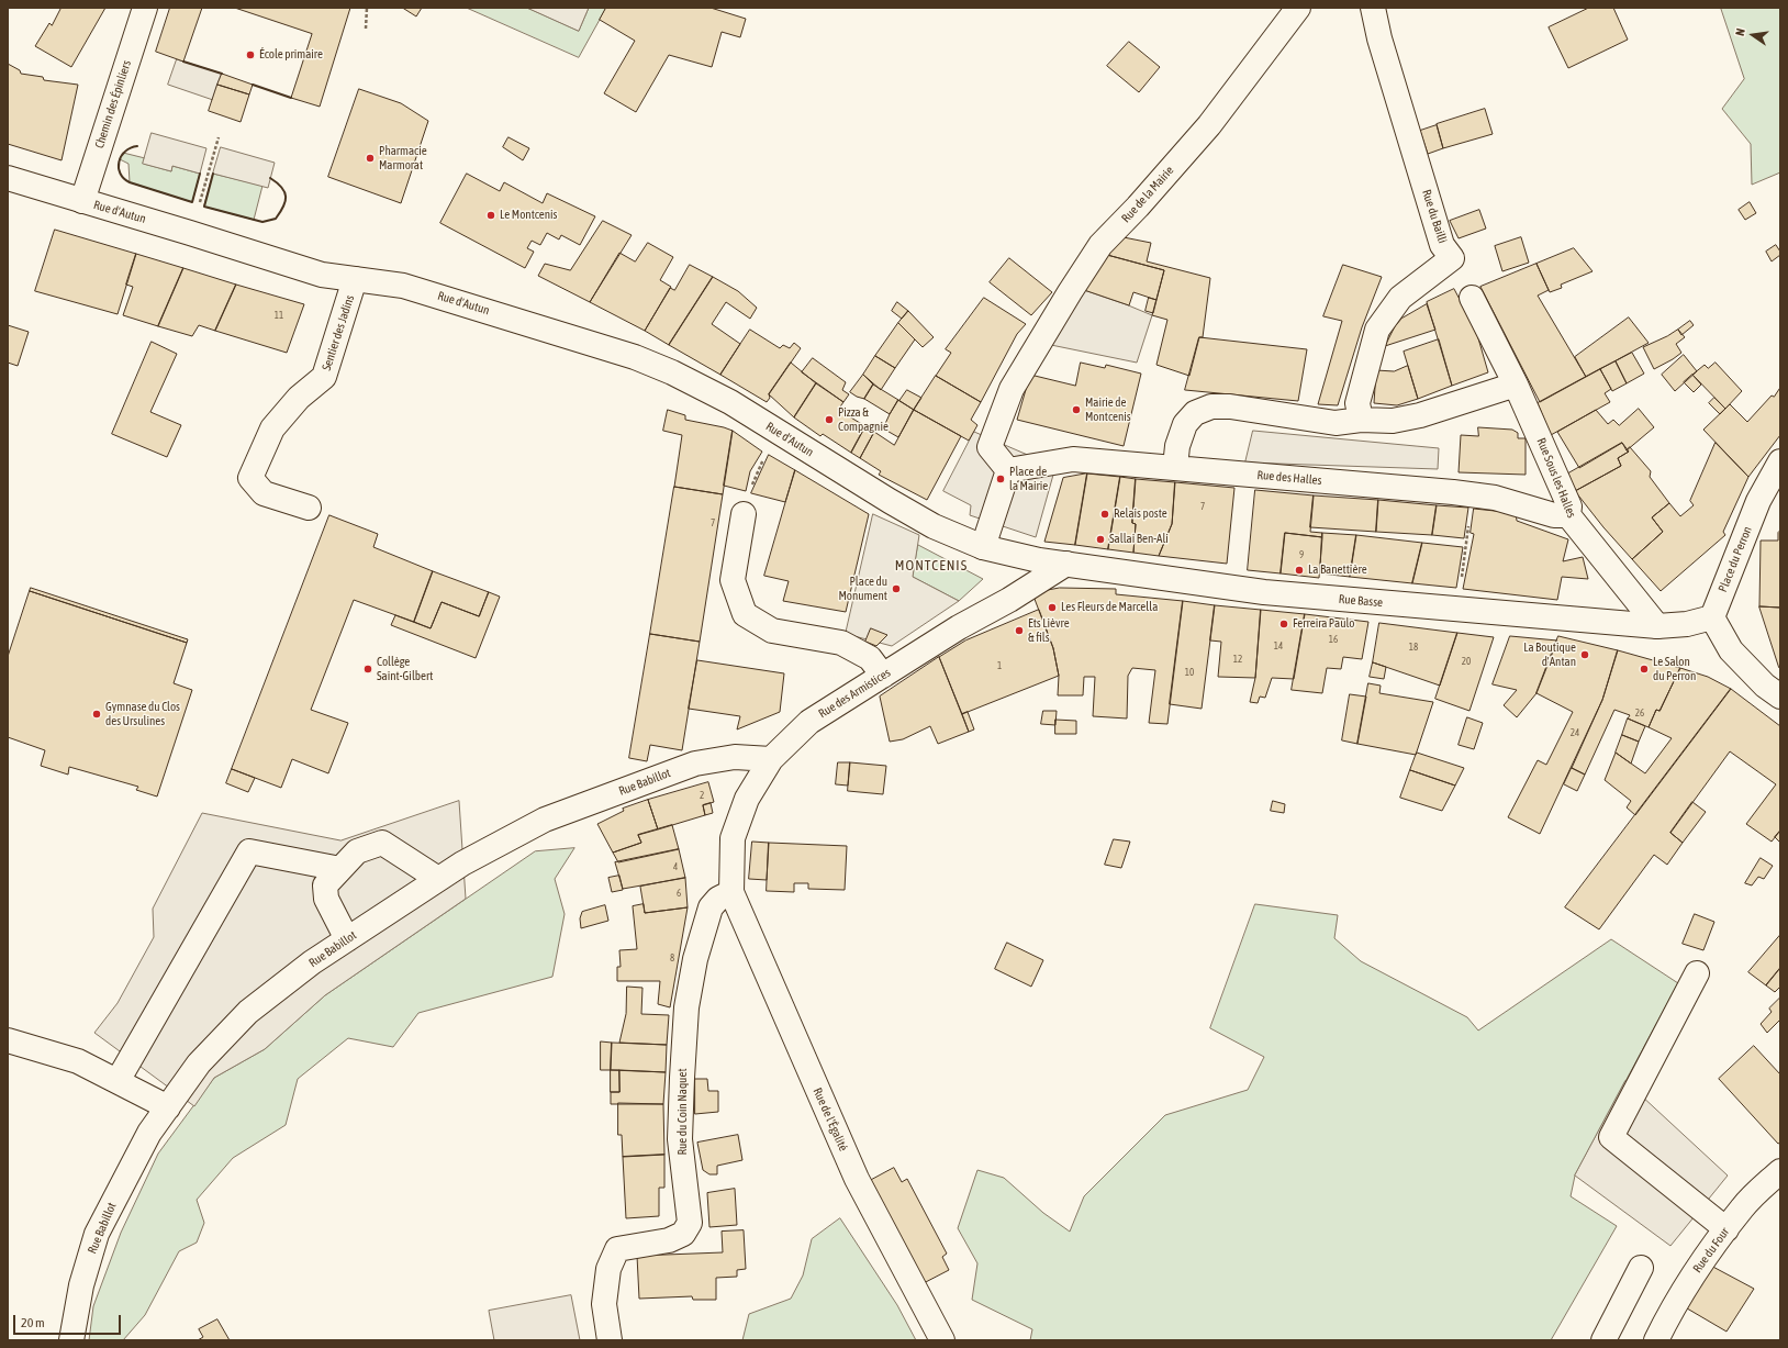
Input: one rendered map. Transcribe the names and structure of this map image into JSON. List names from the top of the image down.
{
  "streets": {
    "street": [
      "Chemin des Épinliers",
      "Rue de la Mairie",
      "Rue d'Autun",
      "Rue du Bailli",
      "Sentier des Jadins",
      "Rue des Halles",
      "Rue Sous les Halles",
      "Place du Perron",
      "Rue Basse",
      "Rue des Armistices",
      "Rue Babillot",
      "Rue du Coin Naquet",
      "Rue de l'Égalité",
      "Rue du Four"
    ]
  },
  "crossings": [
    ["Chemin des Épinliers", "Rue d'Autun"],
    ["Rue de la Mairie", "Rue des Halles"],
    ["Rue d'Autun", "Sentier des Jadins"],
    ["Rue des Halles", "Rue Sous les Halles"],
    ["Rue Sous les Halles", "Rue Basse"],
    ["Rue Basse", "Rue des Armistices"],
    ["Rue des Armistices", "Rue Babillot"],
    ["Rue des Armistices", "Rue du Coin Naquet"],
    ["Rue des Armistices", "Rue de l'Égalité"],
    ["Rue du Coin Naquet", "Rue de l'Égalité"]
  ],
  "districts": ["MONTCENIS"],
  "places": [
    "École primaire",
    "Pharmacie Marmorat",
    "Le Montcenis",
    "Mairie de Montcenis",
    "Pizza & Compagnie",
    "Place de la Mairie",
    "Relais poste",
    "Sallai Ben-Ali",
    "La Banettière",
    "Place du Monument",
    "Les Fleurs de Marcella",
    "Ferreira Paulo",
    "Ets Lièvre & fils",
    "La Boutique d'Antan",
    "Collège Saint-Gilbert",
    "Le Salon du Perron",
    "Gymnase du Clos des Ursulines"
  ],
  "house_numbers": [
    "11",
    "7",
    "7",
    "9",
    "16",
    "14",
    "18",
    "12",
    "20",
    "1",
    "10",
    "26",
    "24",
    "2",
    "4",
    "6",
    "8"
  ],
  "scale_bar": "20 m",
  "north": "left"
}
